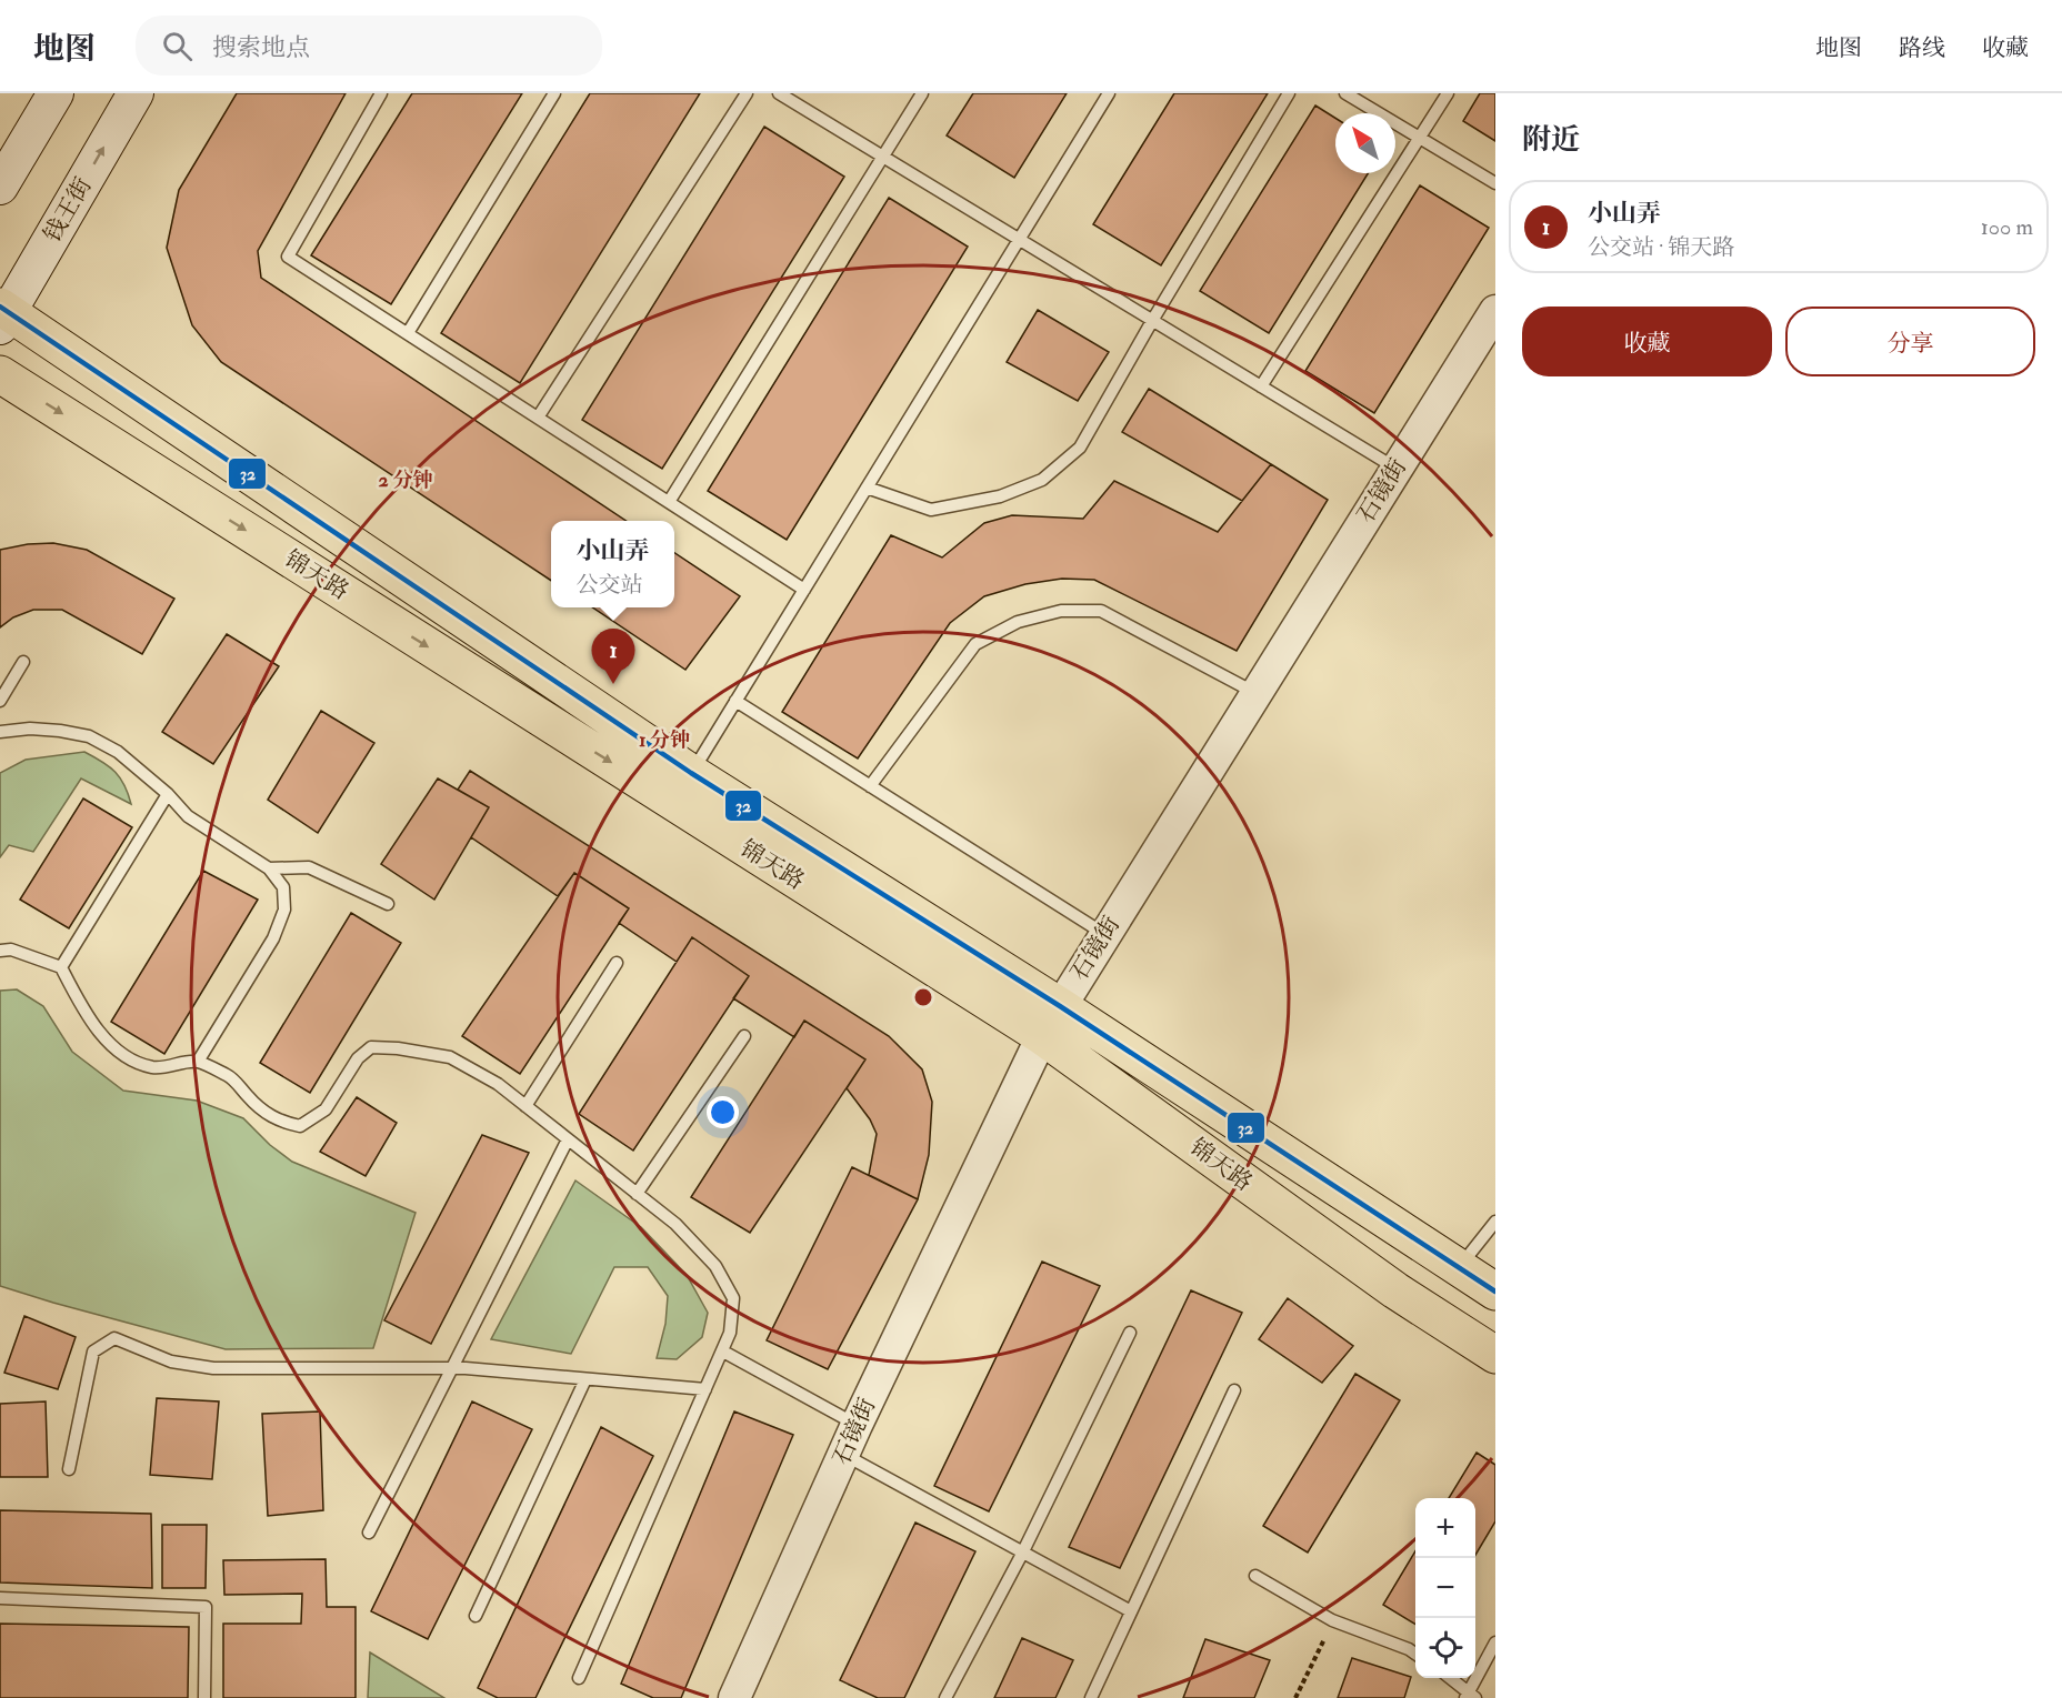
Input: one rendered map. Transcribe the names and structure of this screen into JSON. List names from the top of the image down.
{
  "streets": {
    "main road": ["钱王街", "锦天路"],
    "street": ["石镜街"]
  },
  "crossings": [
    ["钱王街", "锦天路"],
    ["石镜街", "锦天路"]
  ],
  "lines": ["transit line 32"],
  "north": "top left",
  "page": {
    "header": "地图",
    "search": "搜索地点",
    "nav": ["地图", "路线", "收藏"],
    "heading": "附近",
    "list": [
      {
        "mark": "1",
        "name": "小山弄",
        "note": "公交站 · 锦天路",
        "value": "100 m"
      }
    ],
    "buttons": ["收藏", "分享"],
    "popup": ["小山弄", "公交站"],
    "pins": "1",
    "map_buttons": ["+", "−"]
  },
  "rings": ["2 分钟", "1 分钟"]
}
